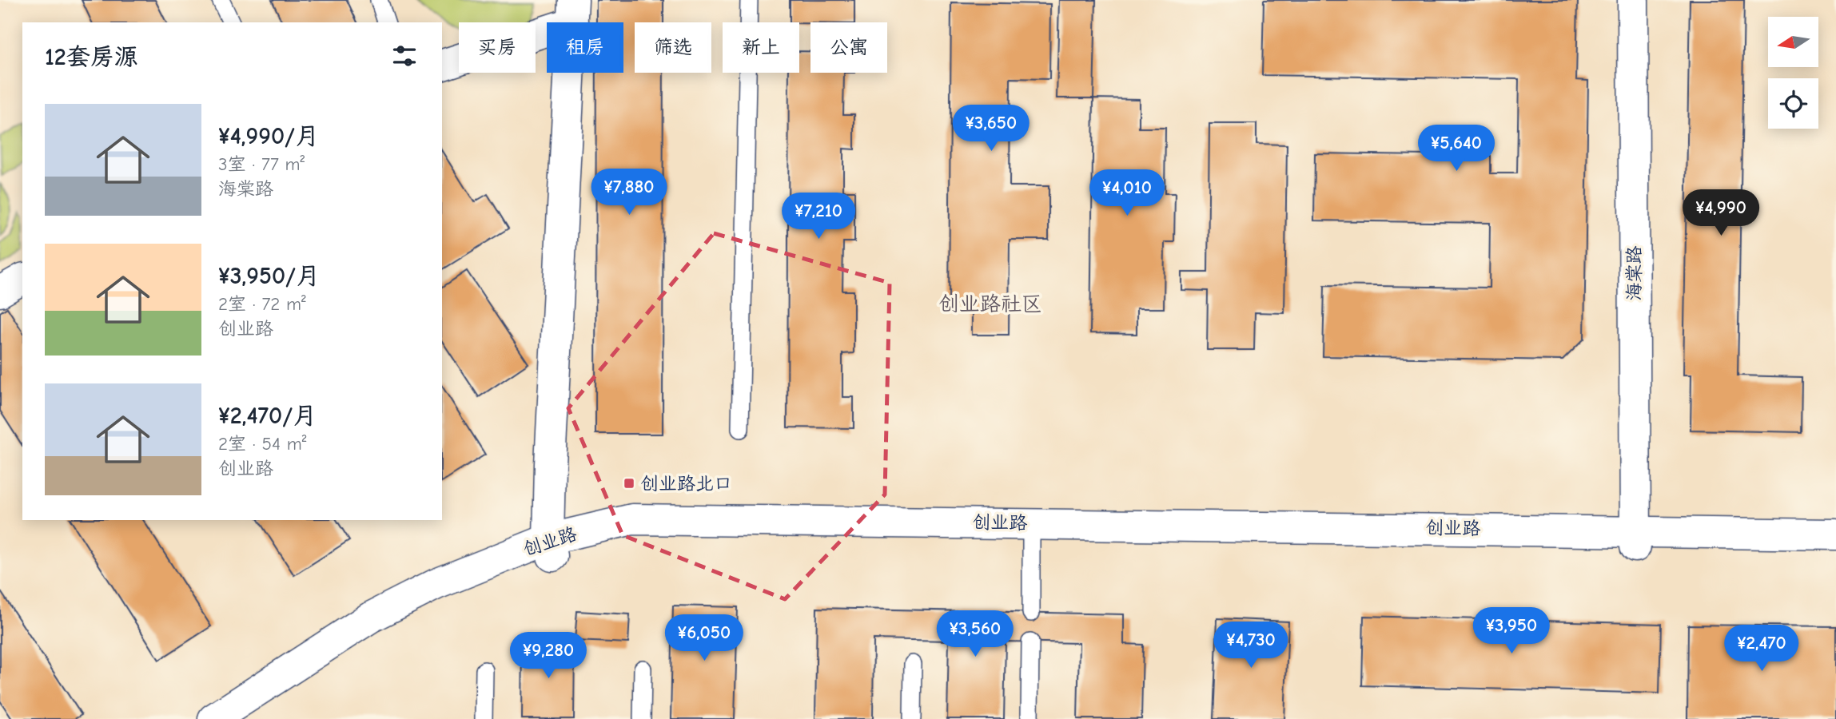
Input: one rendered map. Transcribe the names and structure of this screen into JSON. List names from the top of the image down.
{
  "streets": {
    "street": ["海棠路", "创业路"]
  },
  "crossings": [
    ["海棠路", "创业路"]
  ],
  "districts": ["创业路社区"],
  "places": {
    "transit": ["创业路北口"]
  },
  "north": "left",
  "page": {
    "chip": [
      "买房",
      "租房",
      "筛选",
      "新上",
      "公寓"
    ],
    "heading": "12套房源",
    "list": [
      {
        "name": "¥4,990/月",
        "note": "3室 · 77 m² · 海棠路"
      },
      {
        "name": "¥3,950/月",
        "note": "2室 · 72 m² · 创业路"
      },
      {
        "name": "¥2,470/月",
        "note": "2室 · 54 m² · 创业路"
      }
    ],
    "price": [
      "¥3,650",
      "¥5,640",
      "¥7,880",
      "¥4,010",
      "¥4,990",
      "¥7,210",
      "¥3,950",
      "¥3,560",
      "¥6,050",
      "¥4,730",
      "¥2,470",
      "¥9,280"
    ]
  }
}
